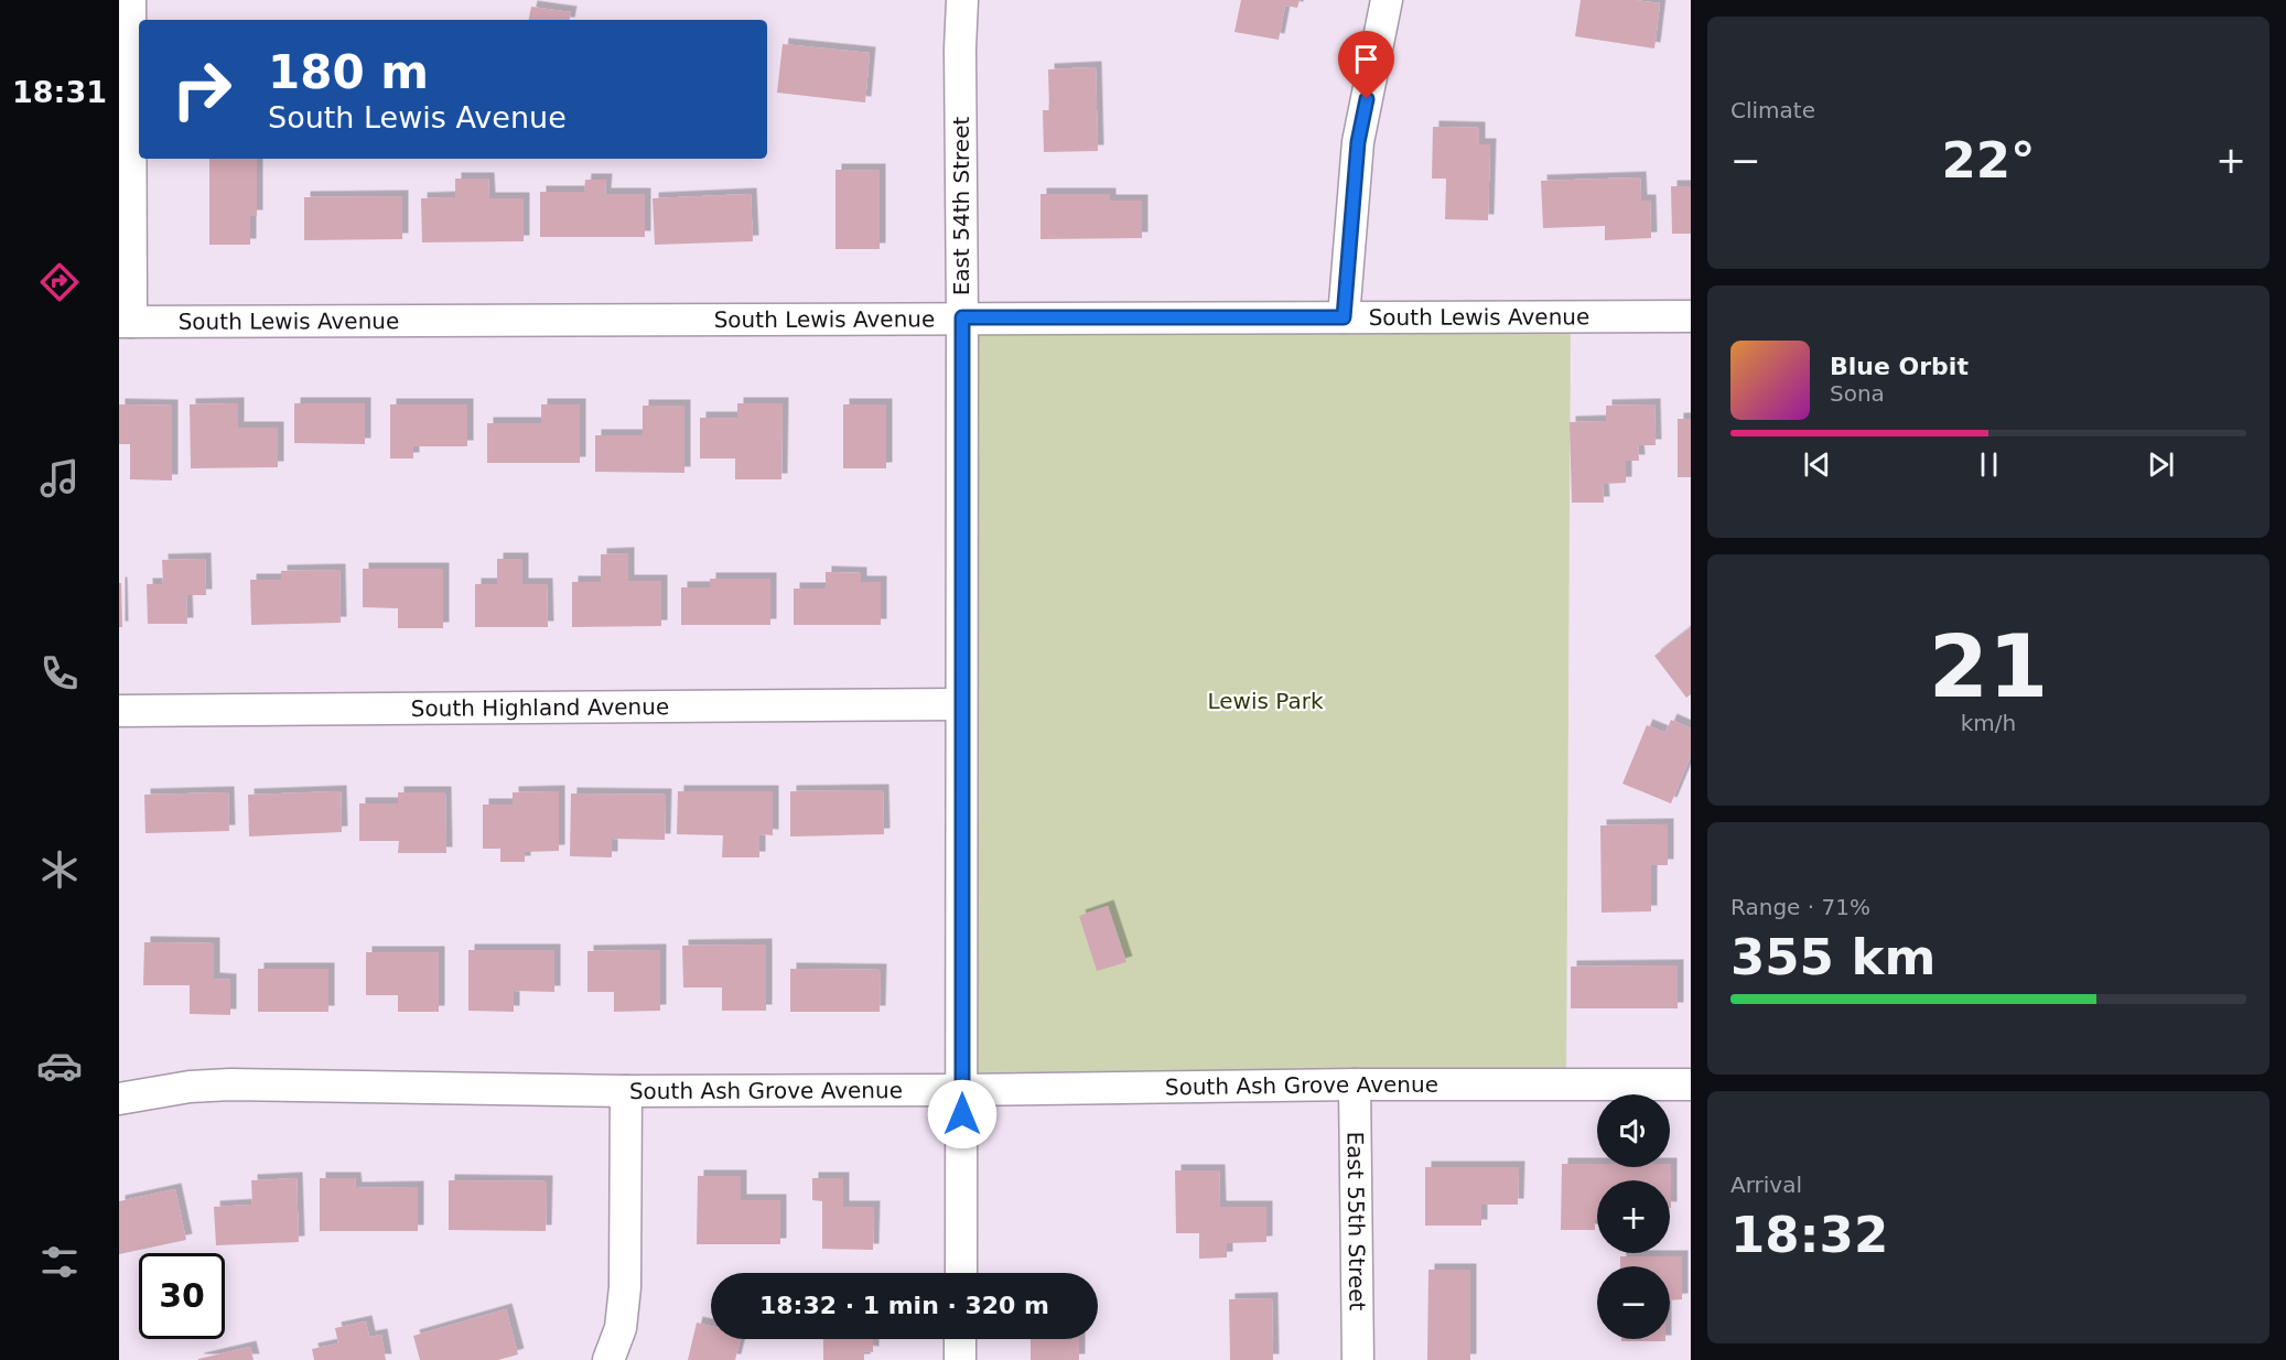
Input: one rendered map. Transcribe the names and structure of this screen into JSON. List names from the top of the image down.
{
  "streets": {
    "street": [
      "East 54th Street",
      "South Lewis Avenue",
      "South Highland Avenue",
      "South Ash Grove Avenue",
      "East 55th Street"
    ]
  },
  "crossings": [
    ["East 54th Street", "South Lewis Avenue"],
    ["East 54th Street", "South Highland Avenue"],
    ["East 54th Street", "South Ash Grove Avenue"],
    ["South Ash Grove Avenue", "East 55th Street"]
  ],
  "parks": ["Lewis Park"],
  "page": {
    "tabs": "18:31",
    "tile": [
      "Climate",
      ["21", "km/h"],
      ["Range · 71%", "355 km"],
      ["Arrival", "18:32"]
    ],
    "turn": ["180 m", "South Lewis Avenue"],
    "heat": ["−", "22°", "+"],
    "song": ["Blue Orbit", "Sona"],
    "map_buttons": ["+", "−"],
    "limit": "30",
    "trip": "18:32 · 1 min · 320 m"
  }
}
